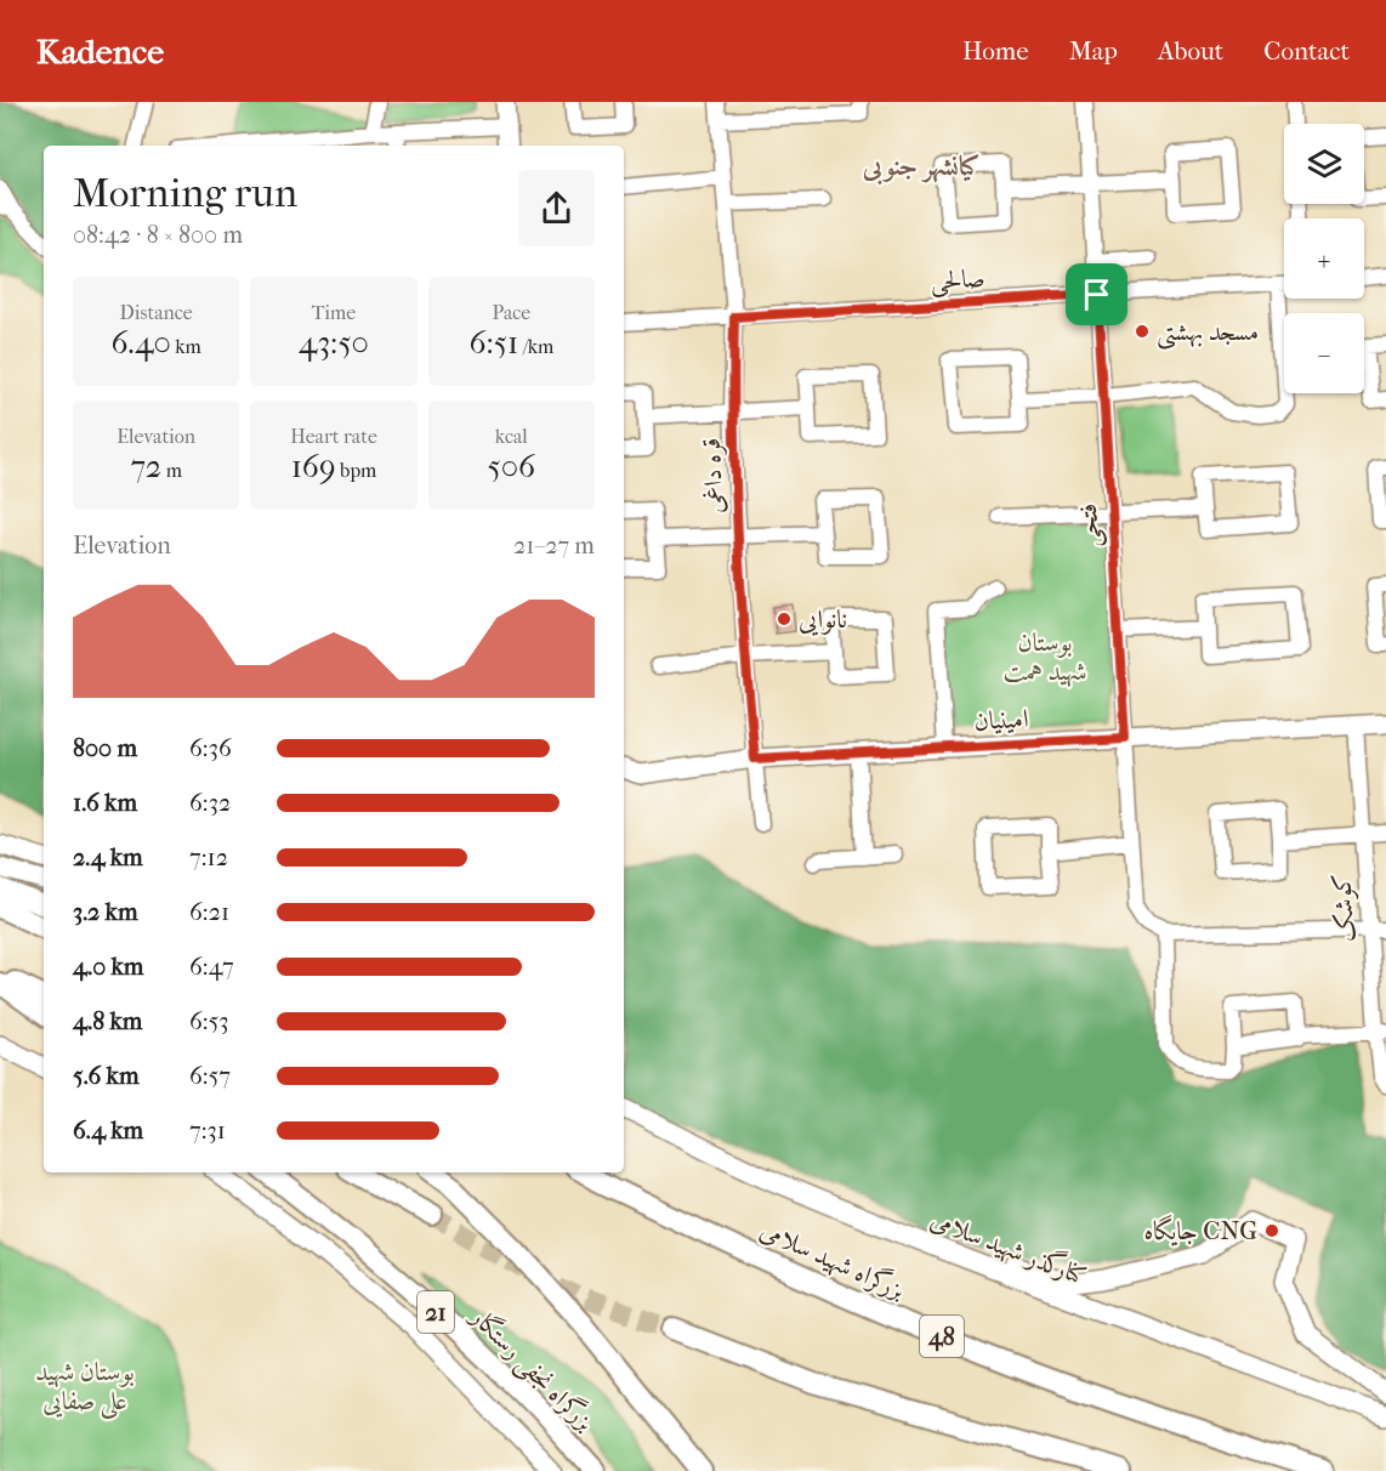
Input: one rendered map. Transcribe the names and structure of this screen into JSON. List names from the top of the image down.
{
  "streets": {
    "highway": [
      "بزرگراه شهید سلامی",
      "21",
      "48",
      "بزرگراه نجفی رستگار"
    ],
    "main road": ["امینیان", "کنارگذر شهید سلامی"],
    "street": [
      "صالحی",
      "قره داغی",
      "فتحی",
      "کوشک"
    ]
  },
  "crossings": [
    ["صالحی", "قره داغی"],
    ["صالحی", "فتحی"],
    ["قره داغی", "امینیان"],
    ["فتحی", "امینیان"],
    ["امینیان", "کوشک"]
  ],
  "districts": ["کیانشهر جنوبی"],
  "parks": ["بوستان شهید همت", "بوستان شهید علی صفایی"],
  "places": ["مسجد بهشتی", "نانوایی", "جایگاه CNG"],
  "page": {
    "header": "Kadence",
    "nav": [
      "Home",
      "Map",
      "About",
      "Contact"
    ],
    "map_buttons": ["+", "−"],
    "heading": ["Morning run", "08:42 · 8 × 800 m"],
    "stats": [
      ["Distance", "6.40 km"],
      ["Time", "43:50"],
      ["Pace", "6:51 /km"],
      ["Elevation", "72 m"],
      ["Heart rate", "169 bpm"],
      ["kcal", "506"]
    ],
    "chart": ["Elevation", "21–27 m"],
    "list": [
      {
        "name": "800 m",
        "note": "6:36"
      },
      {
        "name": "1.6 km",
        "note": "6:32"
      },
      {
        "name": "2.4 km",
        "note": "7:12"
      },
      {
        "name": "3.2 km",
        "note": "6:21"
      },
      {
        "name": "4.0 km",
        "note": "6:47"
      },
      {
        "name": "4.8 km",
        "note": "6:53"
      },
      {
        "name": "5.6 km",
        "note": "6:57"
      },
      {
        "name": "6.4 km",
        "note": "7:31"
      }
    ]
  }
}
